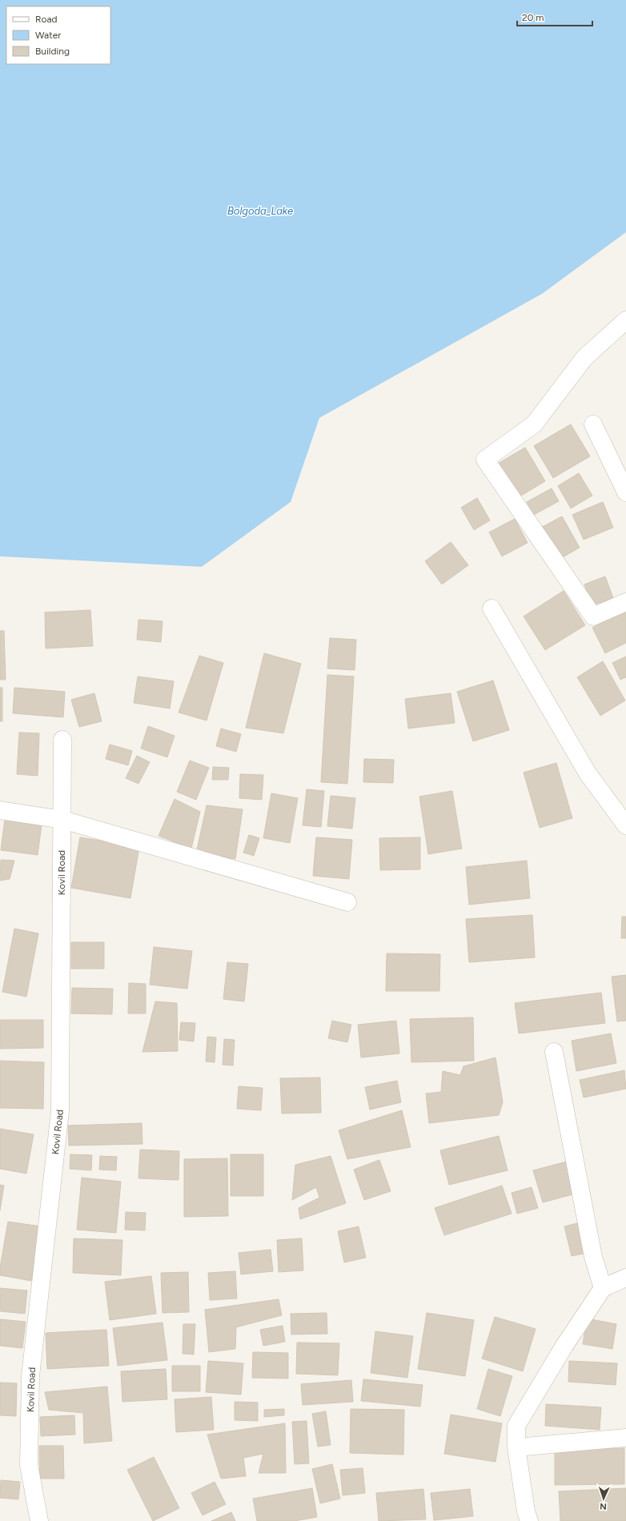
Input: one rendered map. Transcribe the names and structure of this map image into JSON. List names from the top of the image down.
{
  "streets": {
    "street": ["Kovil Road"]
  },
  "water": ["Bolgoda_Lake"],
  "legend": ["Road", "Water", "Building"],
  "scale_bar": "20 m",
  "north": "bottom"
}
